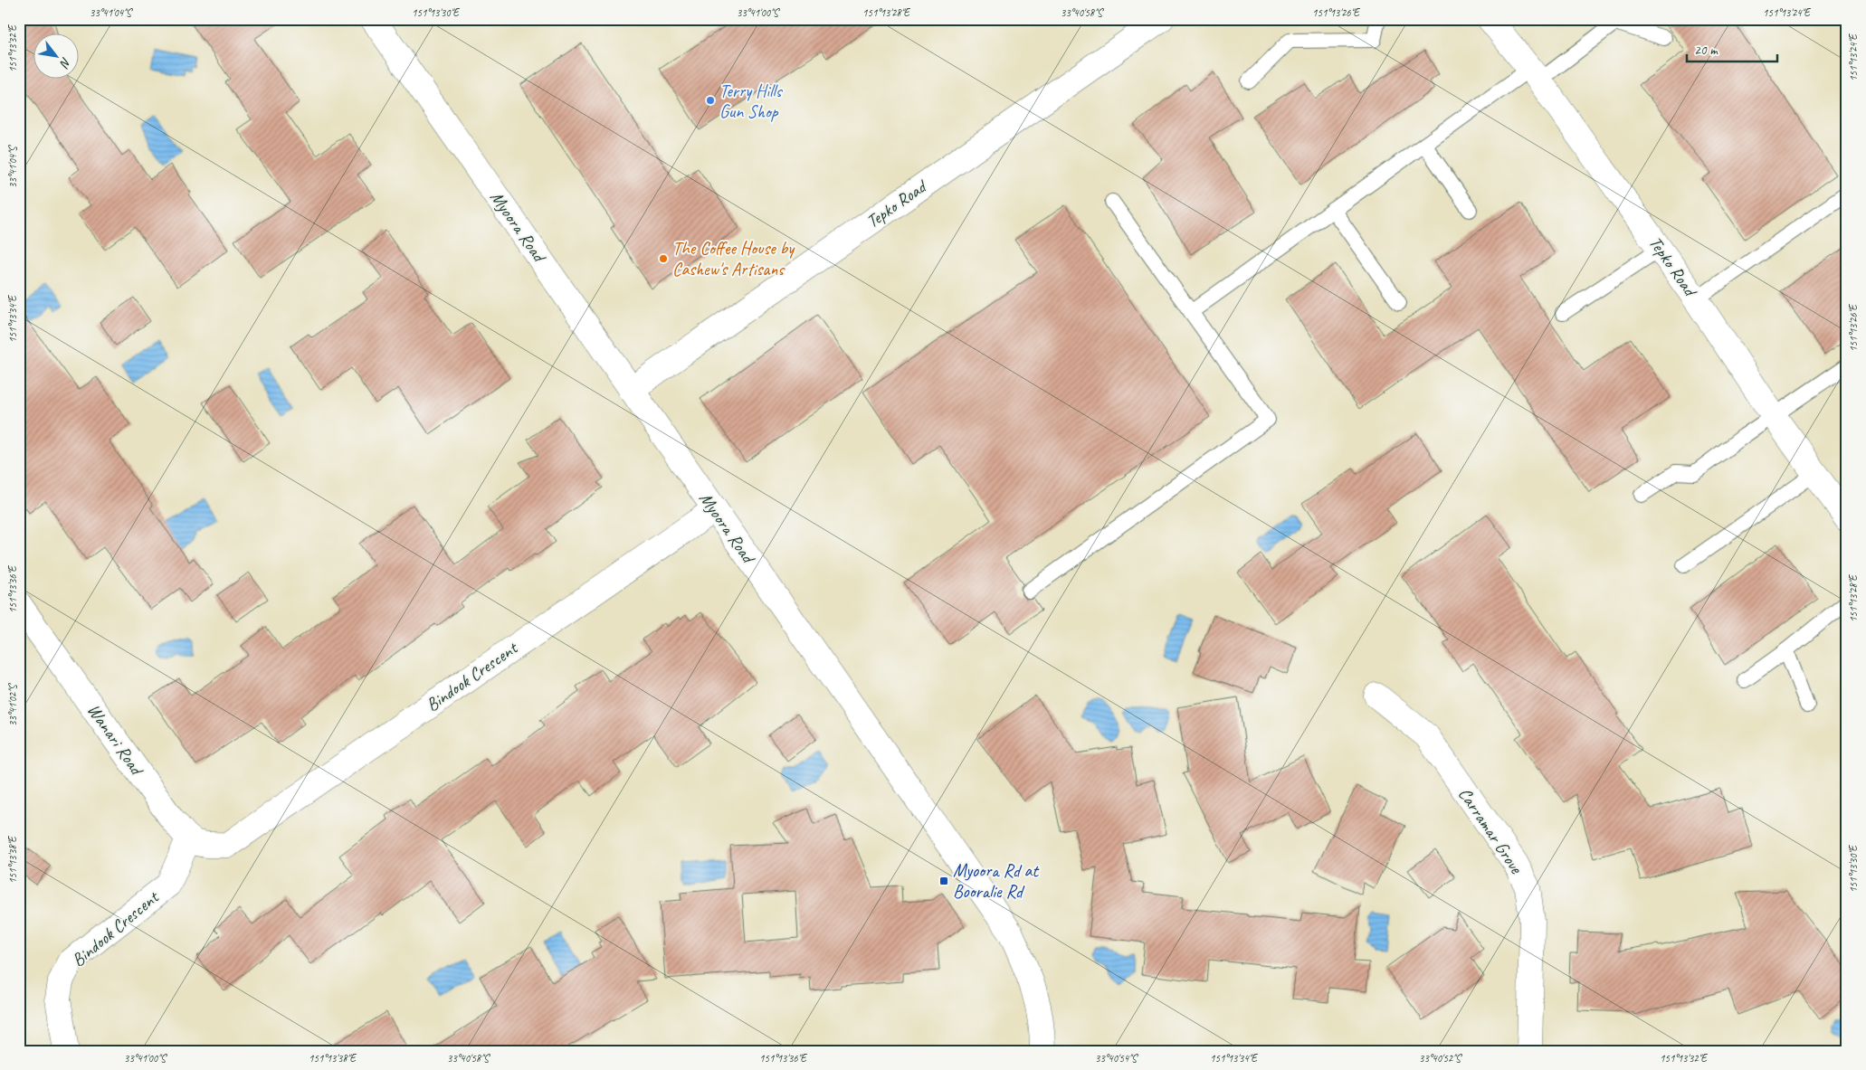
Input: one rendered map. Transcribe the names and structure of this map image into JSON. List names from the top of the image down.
{
  "streets": {
    "street": [
      "Tepko Road",
      "Myoora Road",
      "Bindook Crescent",
      "Wanari Road",
      "Carramar Grove"
    ]
  },
  "crossings": [
    ["Tepko Road", "Myoora Road"],
    ["Myoora Road", "Bindook Crescent"],
    ["Bindook Crescent", "Wanari Road"]
  ],
  "places": {
    "other": ["Terry Hills Gun Shop", "The Coffee House by Cashew's Artisans"],
    "transit": ["Myoora Rd at Booralie Rd"]
  },
  "scale_bar": "20 m",
  "north": "bottom right",
  "coordinates": [
    "33°41'04\"S",
    "151°13'30\"E",
    "33°41'00\"S",
    "151°13'28\"E",
    "33°40'58\"S",
    "151°13'26\"E",
    "151°13'24\"E",
    "151°13'32\"E",
    "151°13'34\"E",
    "151°13'36\"E",
    "33°41'02\"S",
    "151°13'38\"E",
    "33°40'54\"S",
    "33°40'52\"S"
  ]
}
